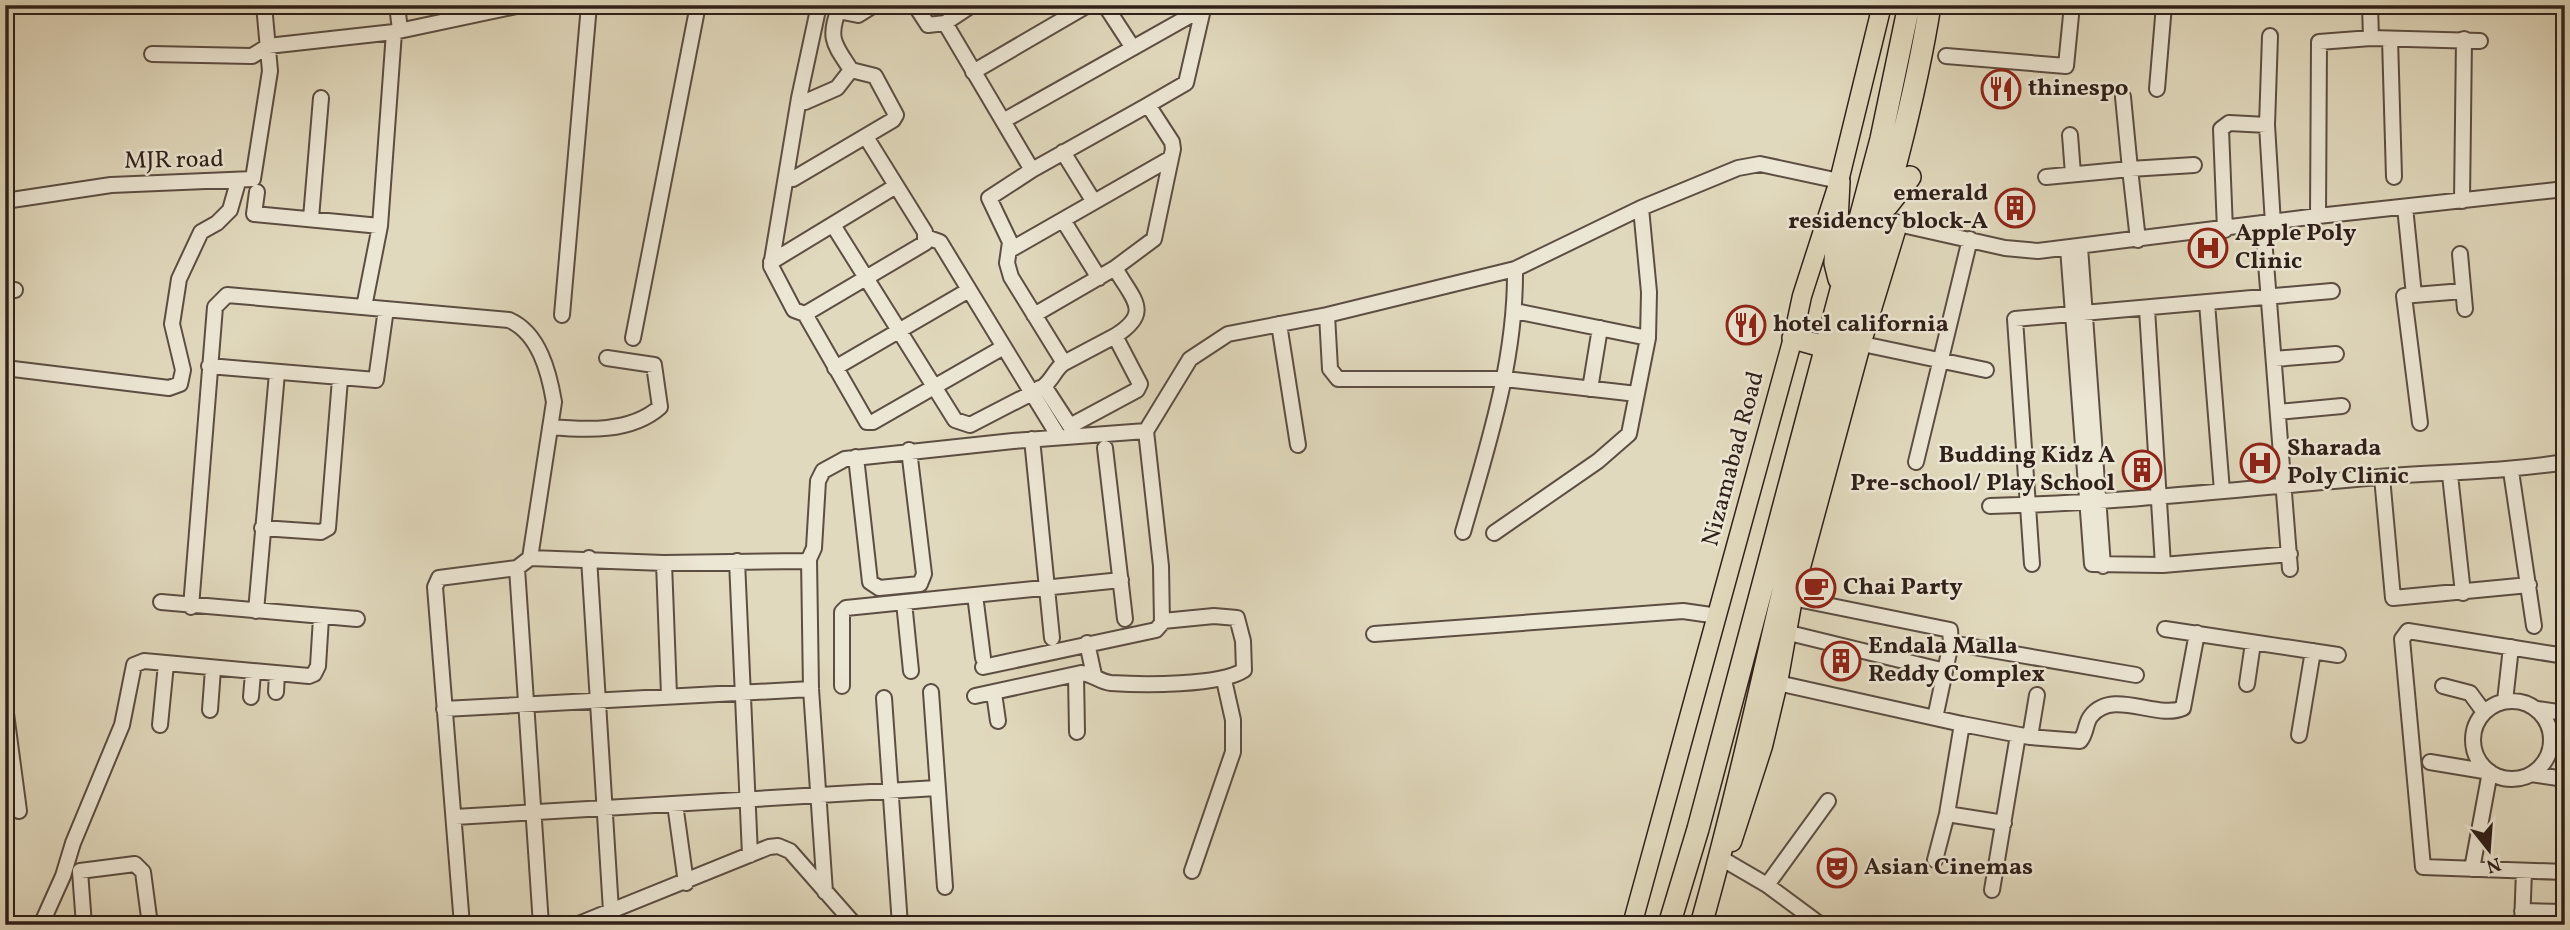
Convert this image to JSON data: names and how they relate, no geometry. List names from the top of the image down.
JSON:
{
  "streets": {
    "main road": ["Nizamabad Road"],
    "street": ["MJR road"]
  },
  "places": {
    "restaurant": ["thinespo", "hotel california"],
    "building": ["emerald residency block-A", "Budding Kidz A Pre-school/ Play School", "Endala Malla Reddy Complex"],
    "hospital": ["Apple Poly Clinic", "Sharada Poly Clinic"],
    "cafe": ["Chai Party"],
    "theatre": ["Asian Cinemas"]
  },
  "north": "bottom"
}
